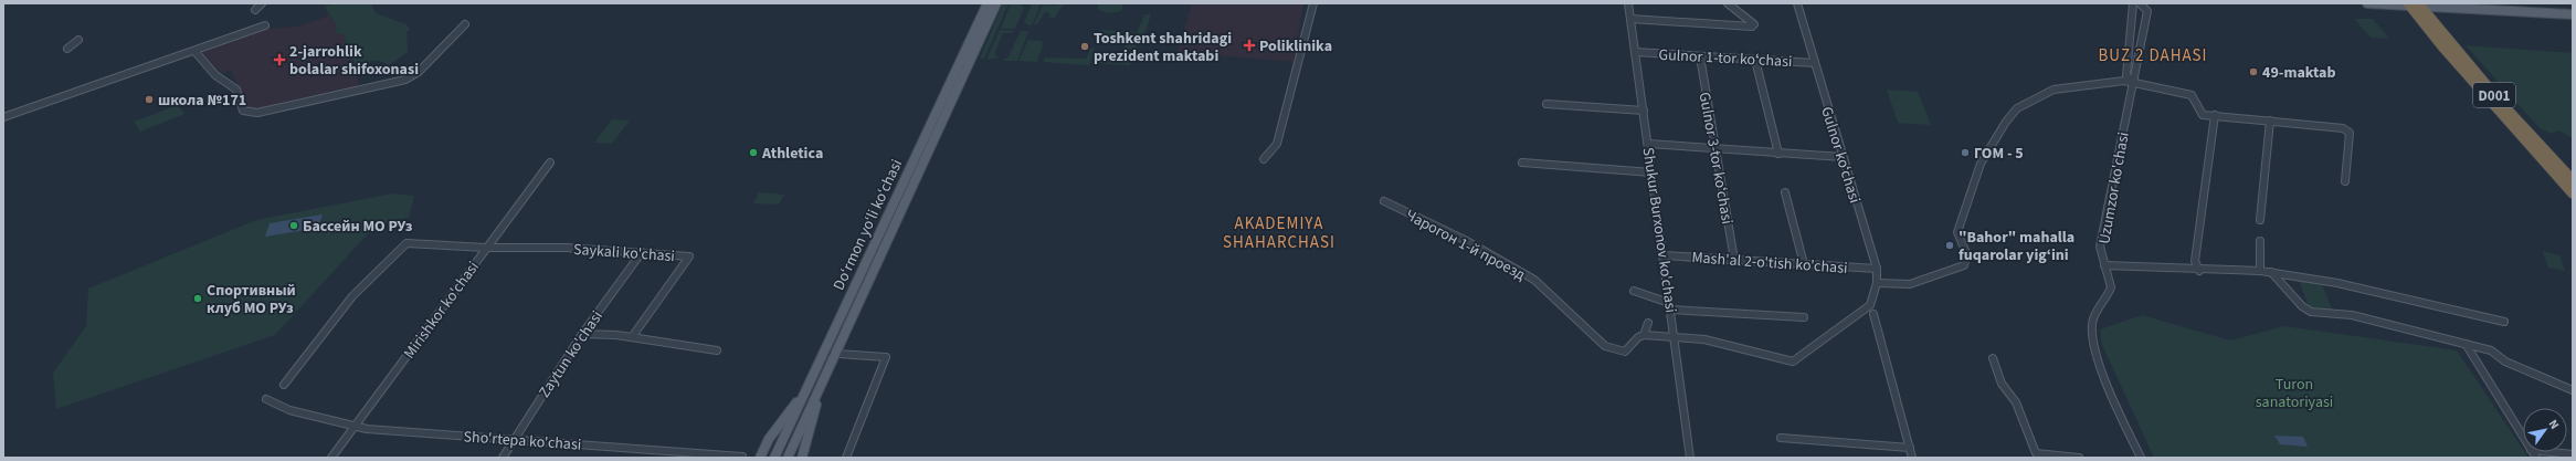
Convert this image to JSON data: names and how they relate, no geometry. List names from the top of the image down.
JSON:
{
  "streets": {
    "highway": ["D001"],
    "main road": ["Do‘rmon yo‘li ko‘chasi"],
    "street": [
      "Gulnor 1-tor koʻchasi",
      "Gulnor koʻchasi",
      "Gulnor 3-tor koʻchasi",
      "Uzumzor ko'chasi",
      "Shukur Burxonov ko'chasi",
      "Чарогон 1-й проезд",
      "Saykali ko'chasi",
      "Mash'al 2-o'tish ko'chasi",
      "Mirishkor ko'chasi",
      "Zaytun ko'chasi",
      "Sho'rtepa ko'chasi"
    ]
  },
  "crossings": [
    ["Gulnor 1-tor koʻchasi", "Gulnor koʻchasi"],
    ["Gulnor 1-tor koʻchasi", "Gulnor 3-tor koʻchasi"],
    ["Gulnor 1-tor koʻchasi", "Shukur Burxonov ko'chasi"],
    ["Gulnor koʻchasi", "Shukur Burxonov ko'chasi"],
    ["Gulnor koʻchasi", "Mash'al 2-o'tish ko'chasi"],
    ["Gulnor 3-tor koʻchasi", "Mash'al 2-o'tish ko'chasi"],
    ["Shukur Burxonov ko'chasi", "Mash'al 2-o'tish ko'chasi"],
    ["Saykali ko'chasi", "Mirishkor ko'chasi"],
    ["Saykali ko'chasi", "Zaytun ko'chasi"],
    ["Mirishkor ko'chasi", "Sho'rtepa ko'chasi"],
    ["Zaytun ko'chasi", "Sho'rtepa ko'chasi"]
  ],
  "districts": ["BUZ 2 DAHASI", "AKADEMIYA SHAHARCHASI"],
  "parks": ["Turon sanatoriyasi"],
  "places": {
    "health": ["Poliklinika", "2-jarrohlik bolalar shifoxonasi"],
    "other": [
      "Toshkent shahridagi prezident maktabi",
      "49-maktab",
      "школа №171",
      "Athletica",
      "ГОМ - 5",
      "Бассейн МО РУз",
      "\"Bahor\" mahalla fuqarolar yig‘ini",
      "Спортивный клуб МО РУз"
    ]
  },
  "north": "top right"
}
